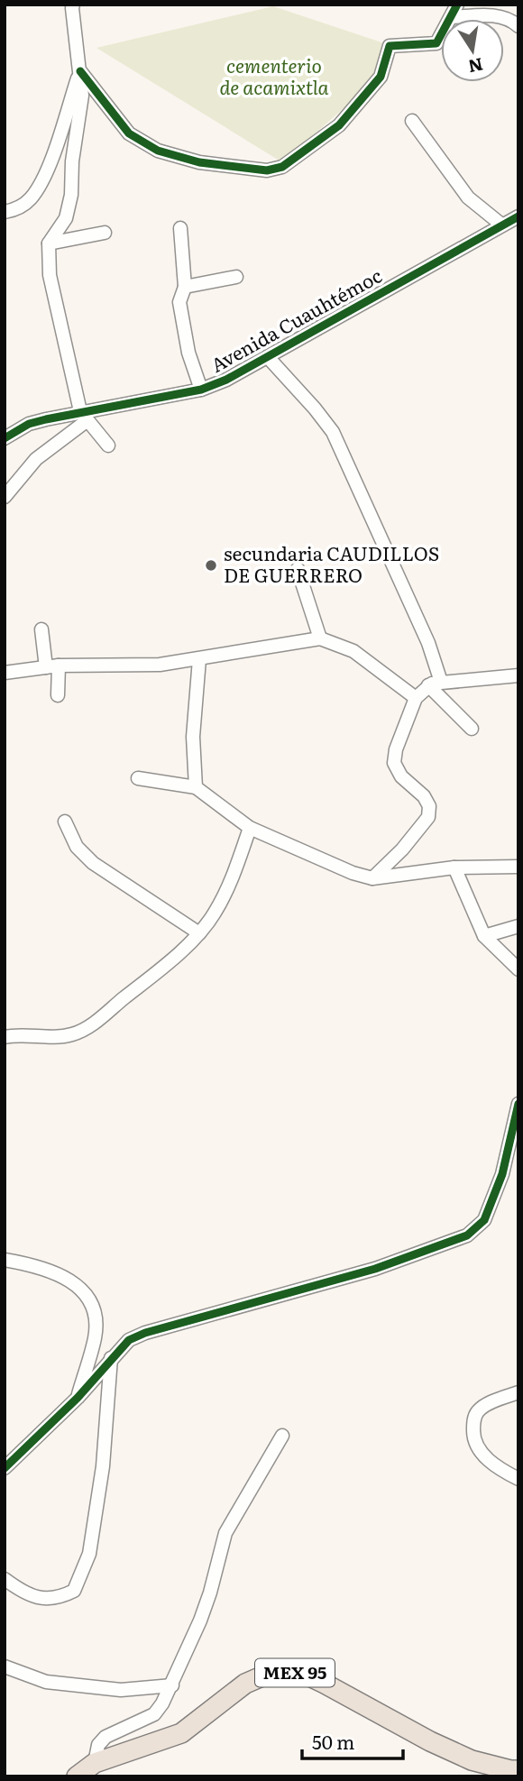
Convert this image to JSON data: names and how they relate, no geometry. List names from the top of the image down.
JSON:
{
  "streets": {
    "main road": ["MEX 95"],
    "street": ["Avenida Cuauhtémoc"]
  },
  "parks": ["cementerio de acamixtla"],
  "places": ["secundaria CAUDILLOS DE GUERRERO"],
  "scale_bar": "50 m",
  "north": "bottom"
}
